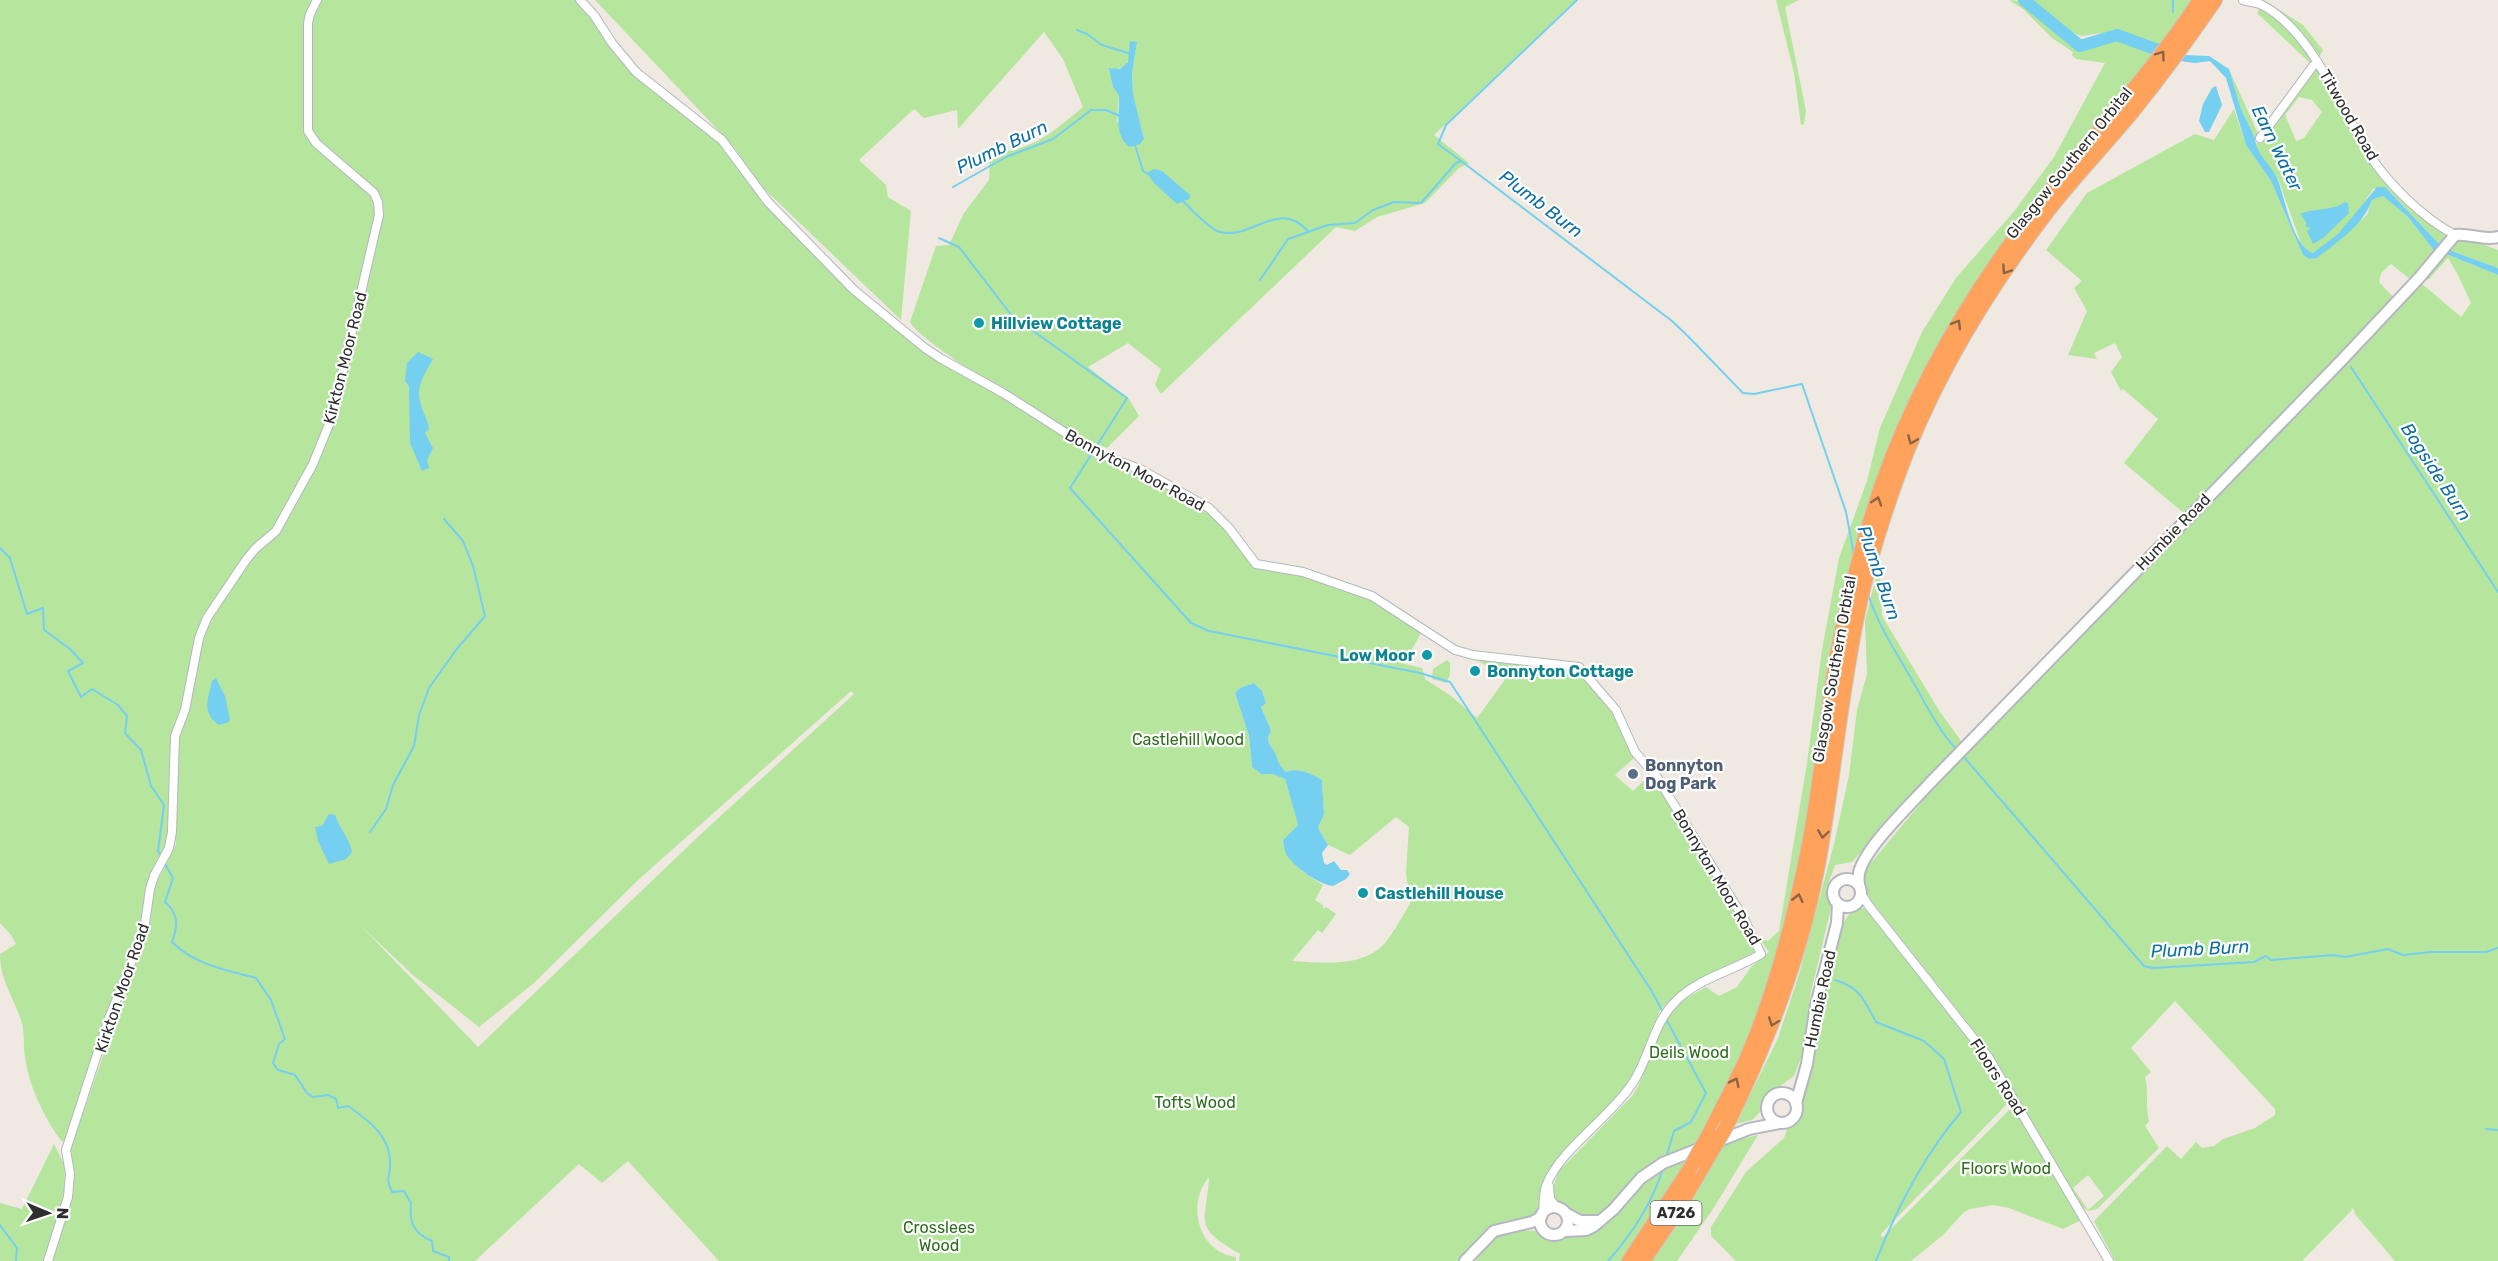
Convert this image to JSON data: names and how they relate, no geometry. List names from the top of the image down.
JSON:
{
  "streets": {
    "highway": ["Glasgow Southern Orbital", "A726"],
    "street": [
      "Titwood Road",
      "Kirkton Moor Road",
      "Bonnyton Moor Road",
      "Humbie Road",
      "Floors Road"
    ]
  },
  "crossings": [
    ["Titwood Road", "Humbie Road"],
    ["Humbie Road", "Floors Road"]
  ],
  "water": ["Plumb Burn", "Earn Water", "Bogside Burn"],
  "parks": [
    "Castlehill Wood",
    "Deils Wood",
    "Tofts Wood",
    "Floors Wood",
    "Crosslees Wood"
  ],
  "places": [
    "Hillview Cottage",
    "Low Moor",
    "Bonnyton Cottage",
    "Bonnyton Dog Park",
    "Castlehill House"
  ],
  "north": "right"
}
